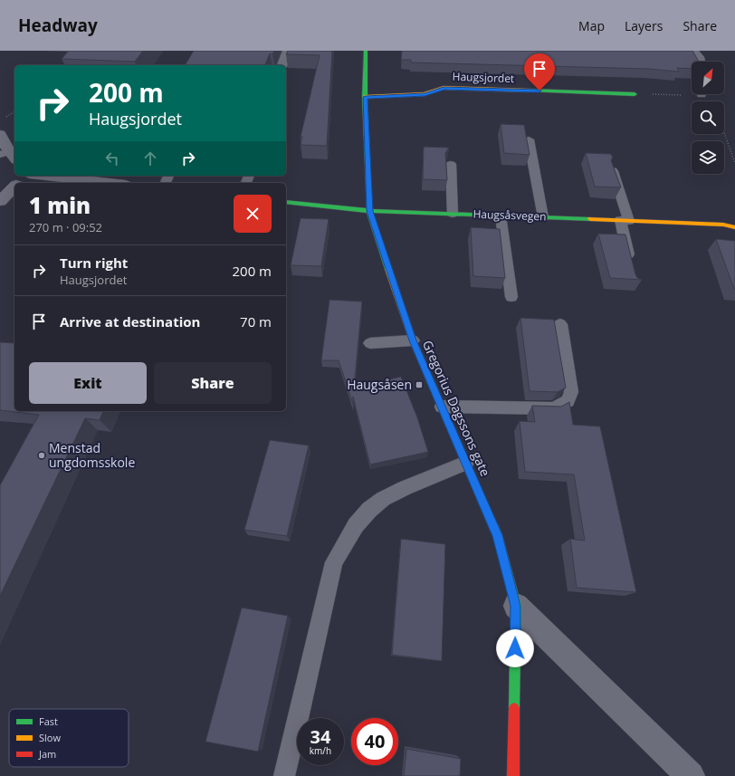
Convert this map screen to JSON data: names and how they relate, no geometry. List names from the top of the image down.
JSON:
{
  "streets": {
    "street": ["Haugsjordet", "Haugsåsvegen", "Gregorius Dagssons gate"]
  },
  "crossings": [
    ["Haugsjordet", "Gregorius Dagssons gate"],
    ["Haugsåsvegen", "Gregorius Dagssons gate"]
  ],
  "places": {
    "transit": ["Haugsåsen"],
    "other": ["Menstad ungdomsskole"]
  },
  "legend": ["Fast", "Slow", "Jam"],
  "north": "top right",
  "page": {
    "header": "Headway",
    "nav": ["Map", "Layers", "Share"],
    "turn": ["200 m", "Haugsjordet"],
    "heading": ["1 min", "270 m · 09:52"],
    "list": [
      {
        "name": "Turn right",
        "note": "Haugsjordet",
        "value": "200 m"
      },
      {
        "name": "Arrive at destination",
        "value": "70 m"
      }
    ],
    "buttons": ["Exit", "Share"],
    "speed": "34 km/h",
    "limit": "40"
  }
}
